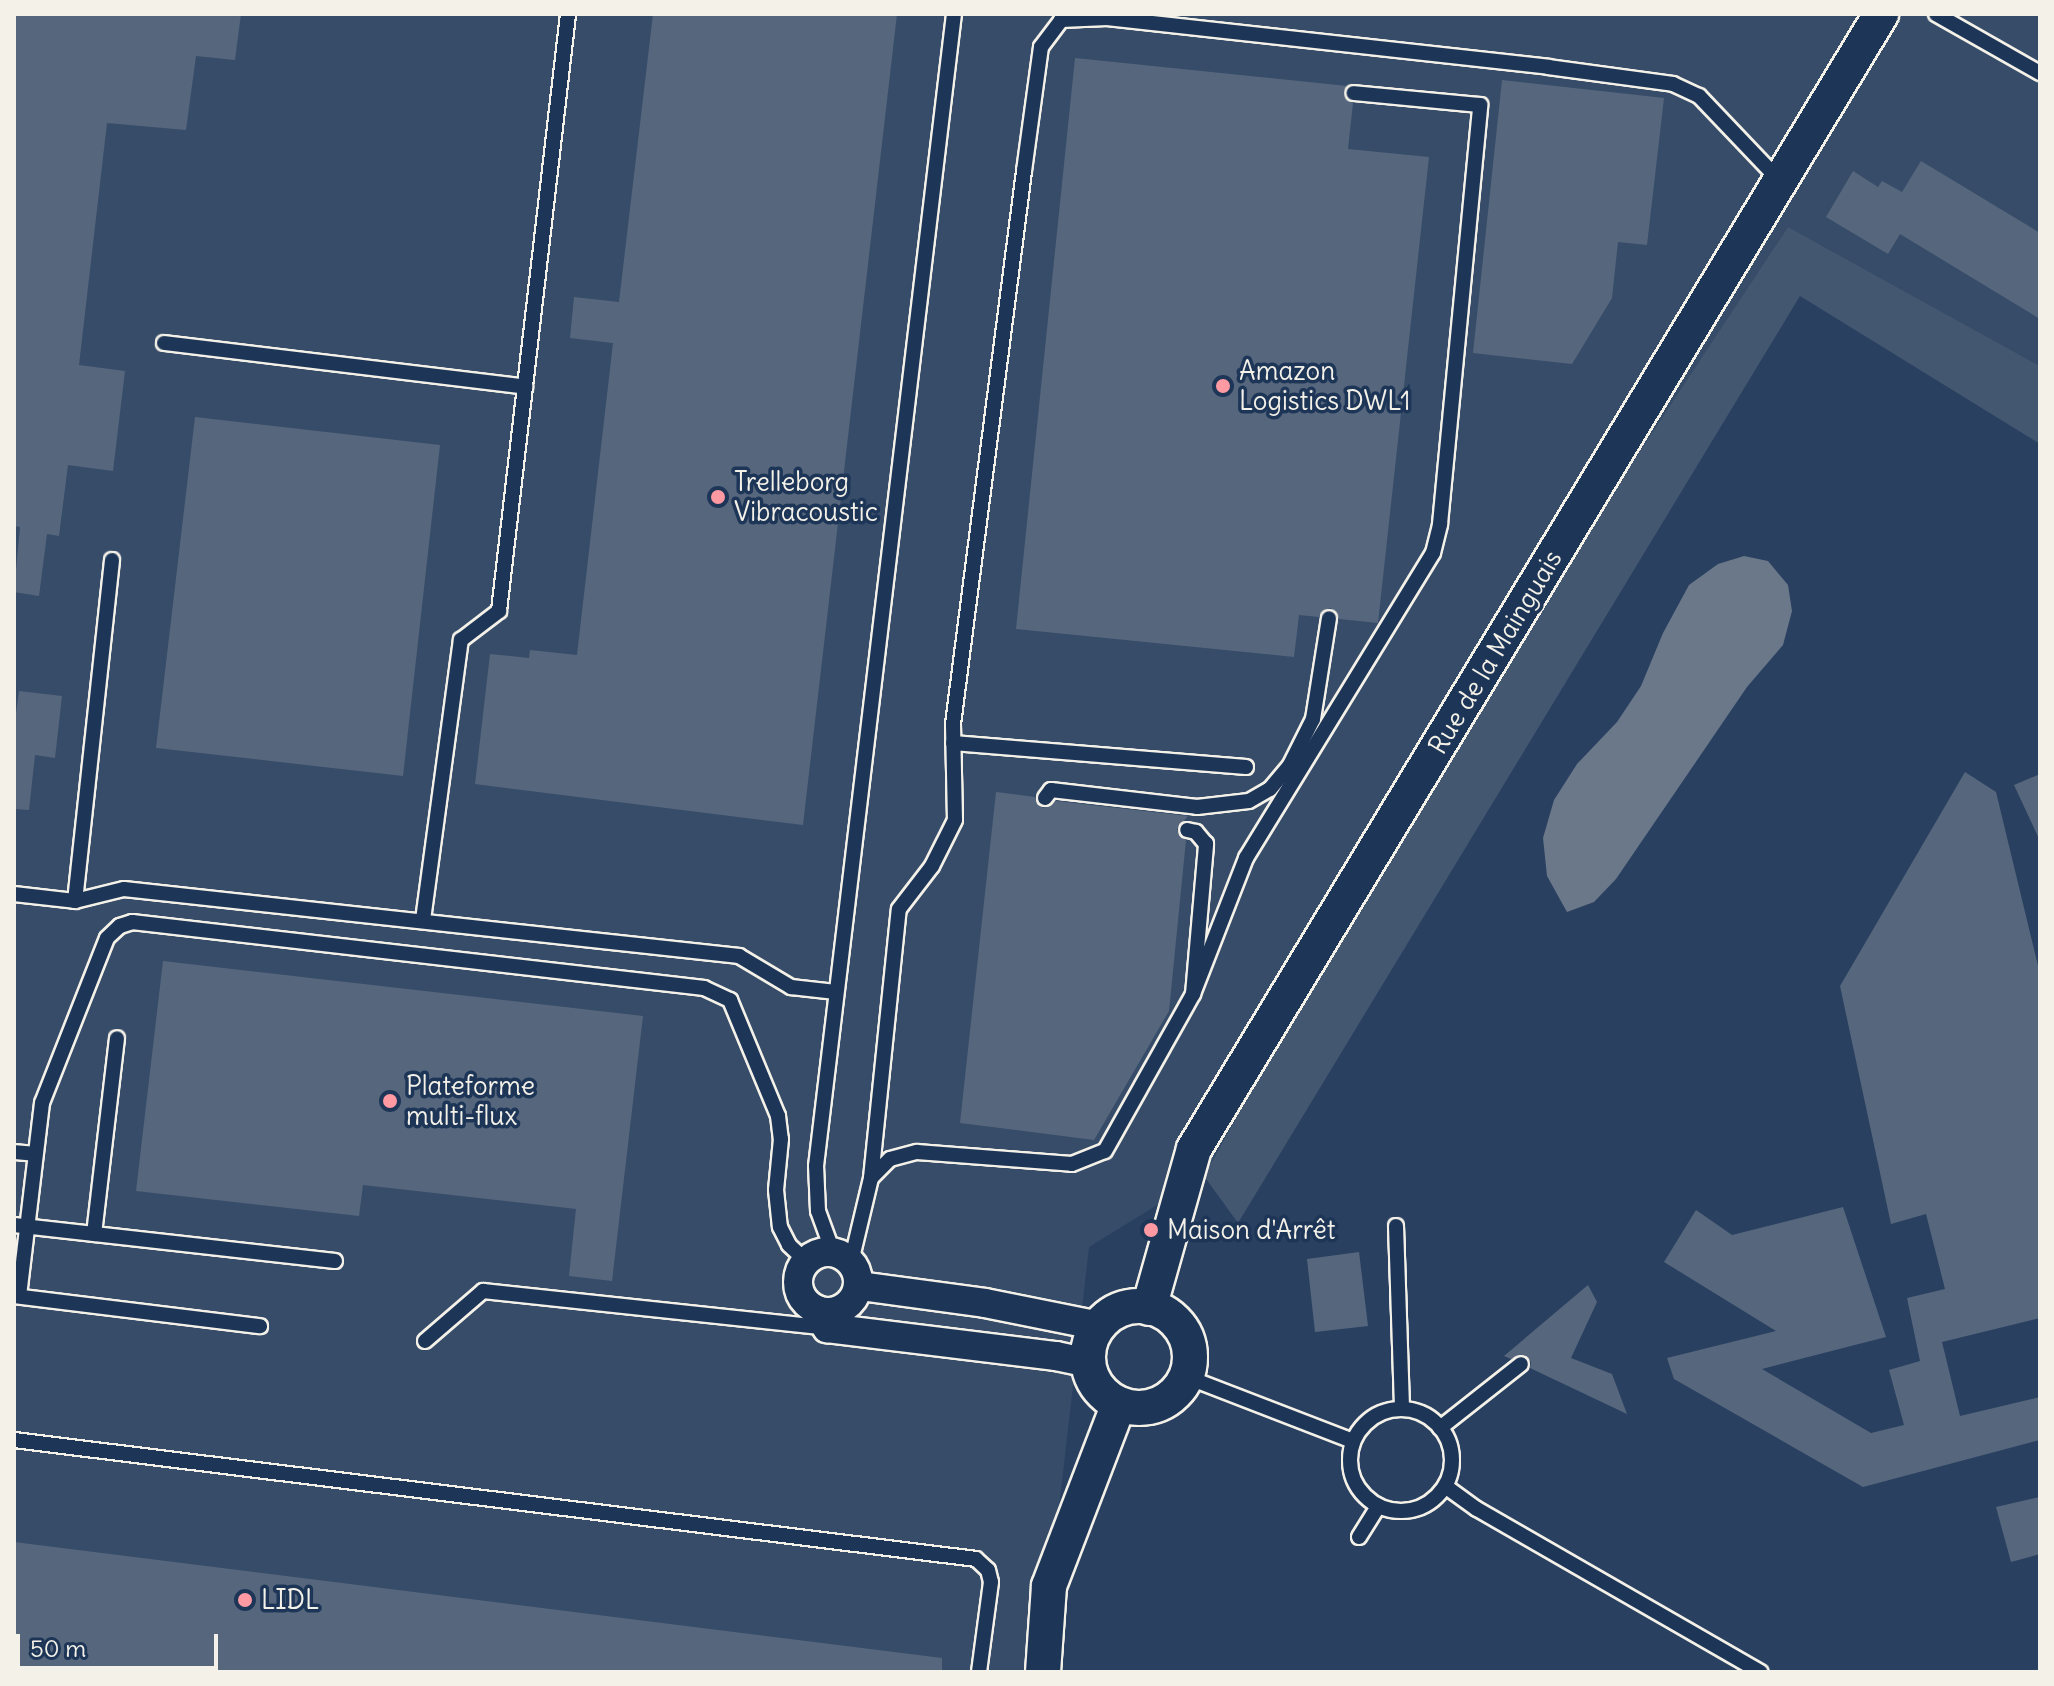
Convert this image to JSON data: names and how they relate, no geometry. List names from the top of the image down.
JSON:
{
  "streets": {
    "street": ["Rue de la Mainguais"]
  },
  "places": [
    "Amazon Logistics DWL1",
    "Trelleborg Vibracoustic",
    "Plateforme multi-flux",
    "Maison d'Arrêt",
    "LIDL"
  ],
  "scale_bar": "50 m"
}
